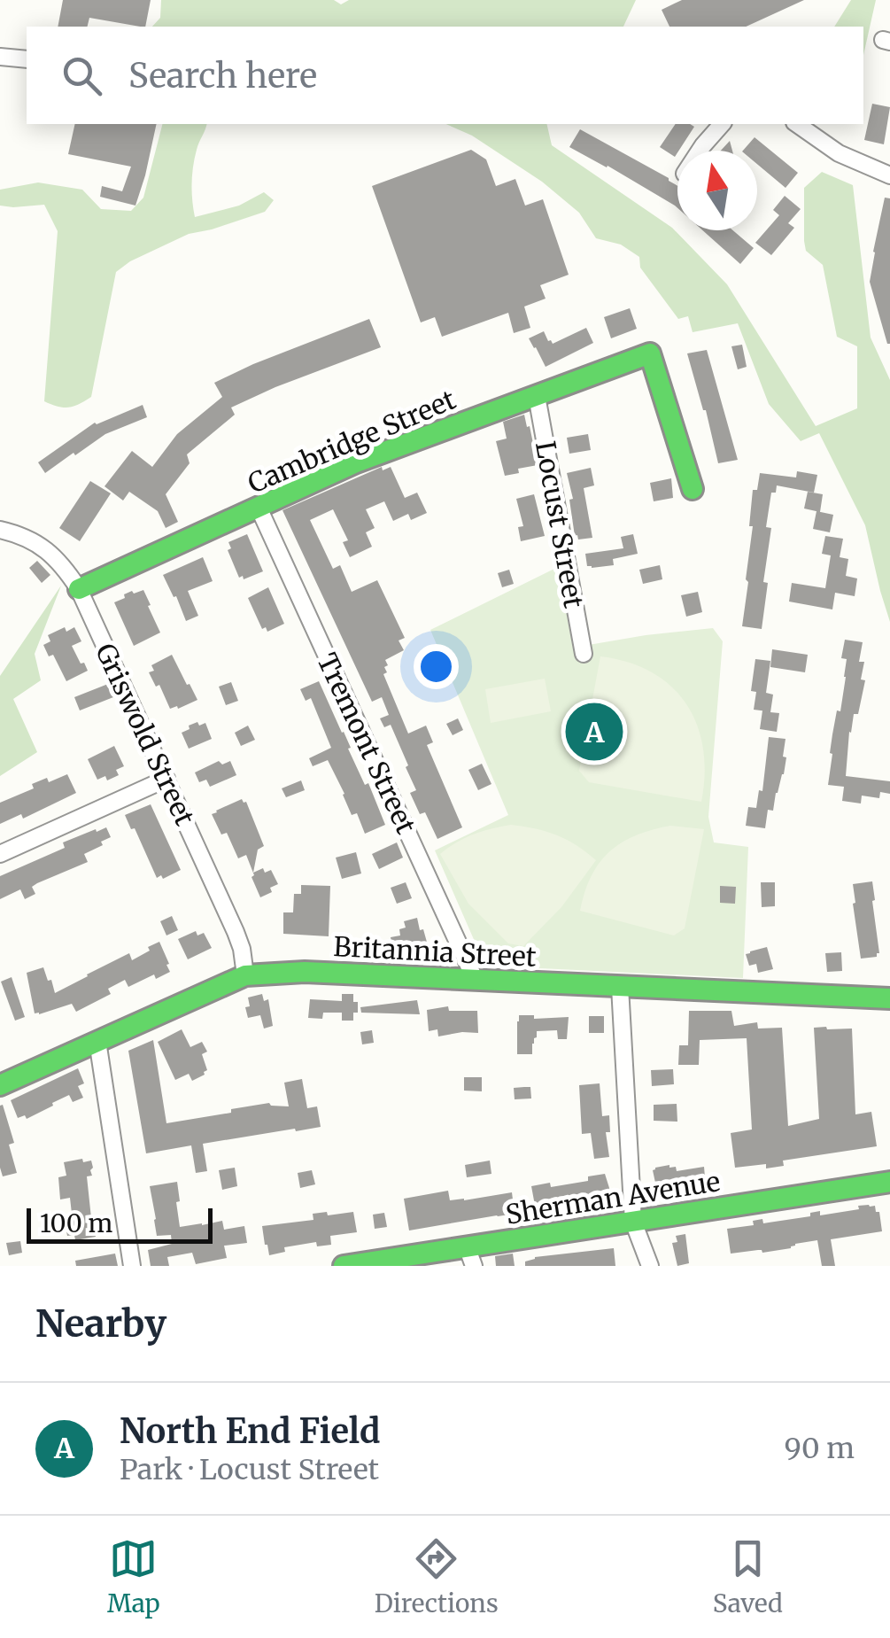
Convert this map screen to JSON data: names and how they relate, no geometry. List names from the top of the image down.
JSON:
{
  "streets": {
    "street": [
      "Cambridge Street",
      "Locust Street",
      "Griswold Street",
      "Tremont Street",
      "Britannia Street",
      "Sherman Avenue"
    ]
  },
  "crossings": [
    ["Cambridge Street", "Locust Street"],
    ["Cambridge Street", "Griswold Street"],
    ["Cambridge Street", "Tremont Street"],
    ["Griswold Street", "Britannia Street"],
    ["Tremont Street", "Britannia Street"]
  ],
  "scale_bar": "100 m",
  "north": "top",
  "page": {
    "search": "Search here",
    "pins": "A",
    "scale": "100 m",
    "heading": "Nearby",
    "list": [
      {
        "mark": "A",
        "name": "North End Field",
        "note": "Park · Locust Street",
        "value": "90 m"
      }
    ],
    "nav": ["Map", "Directions", "Saved"]
  }
}
